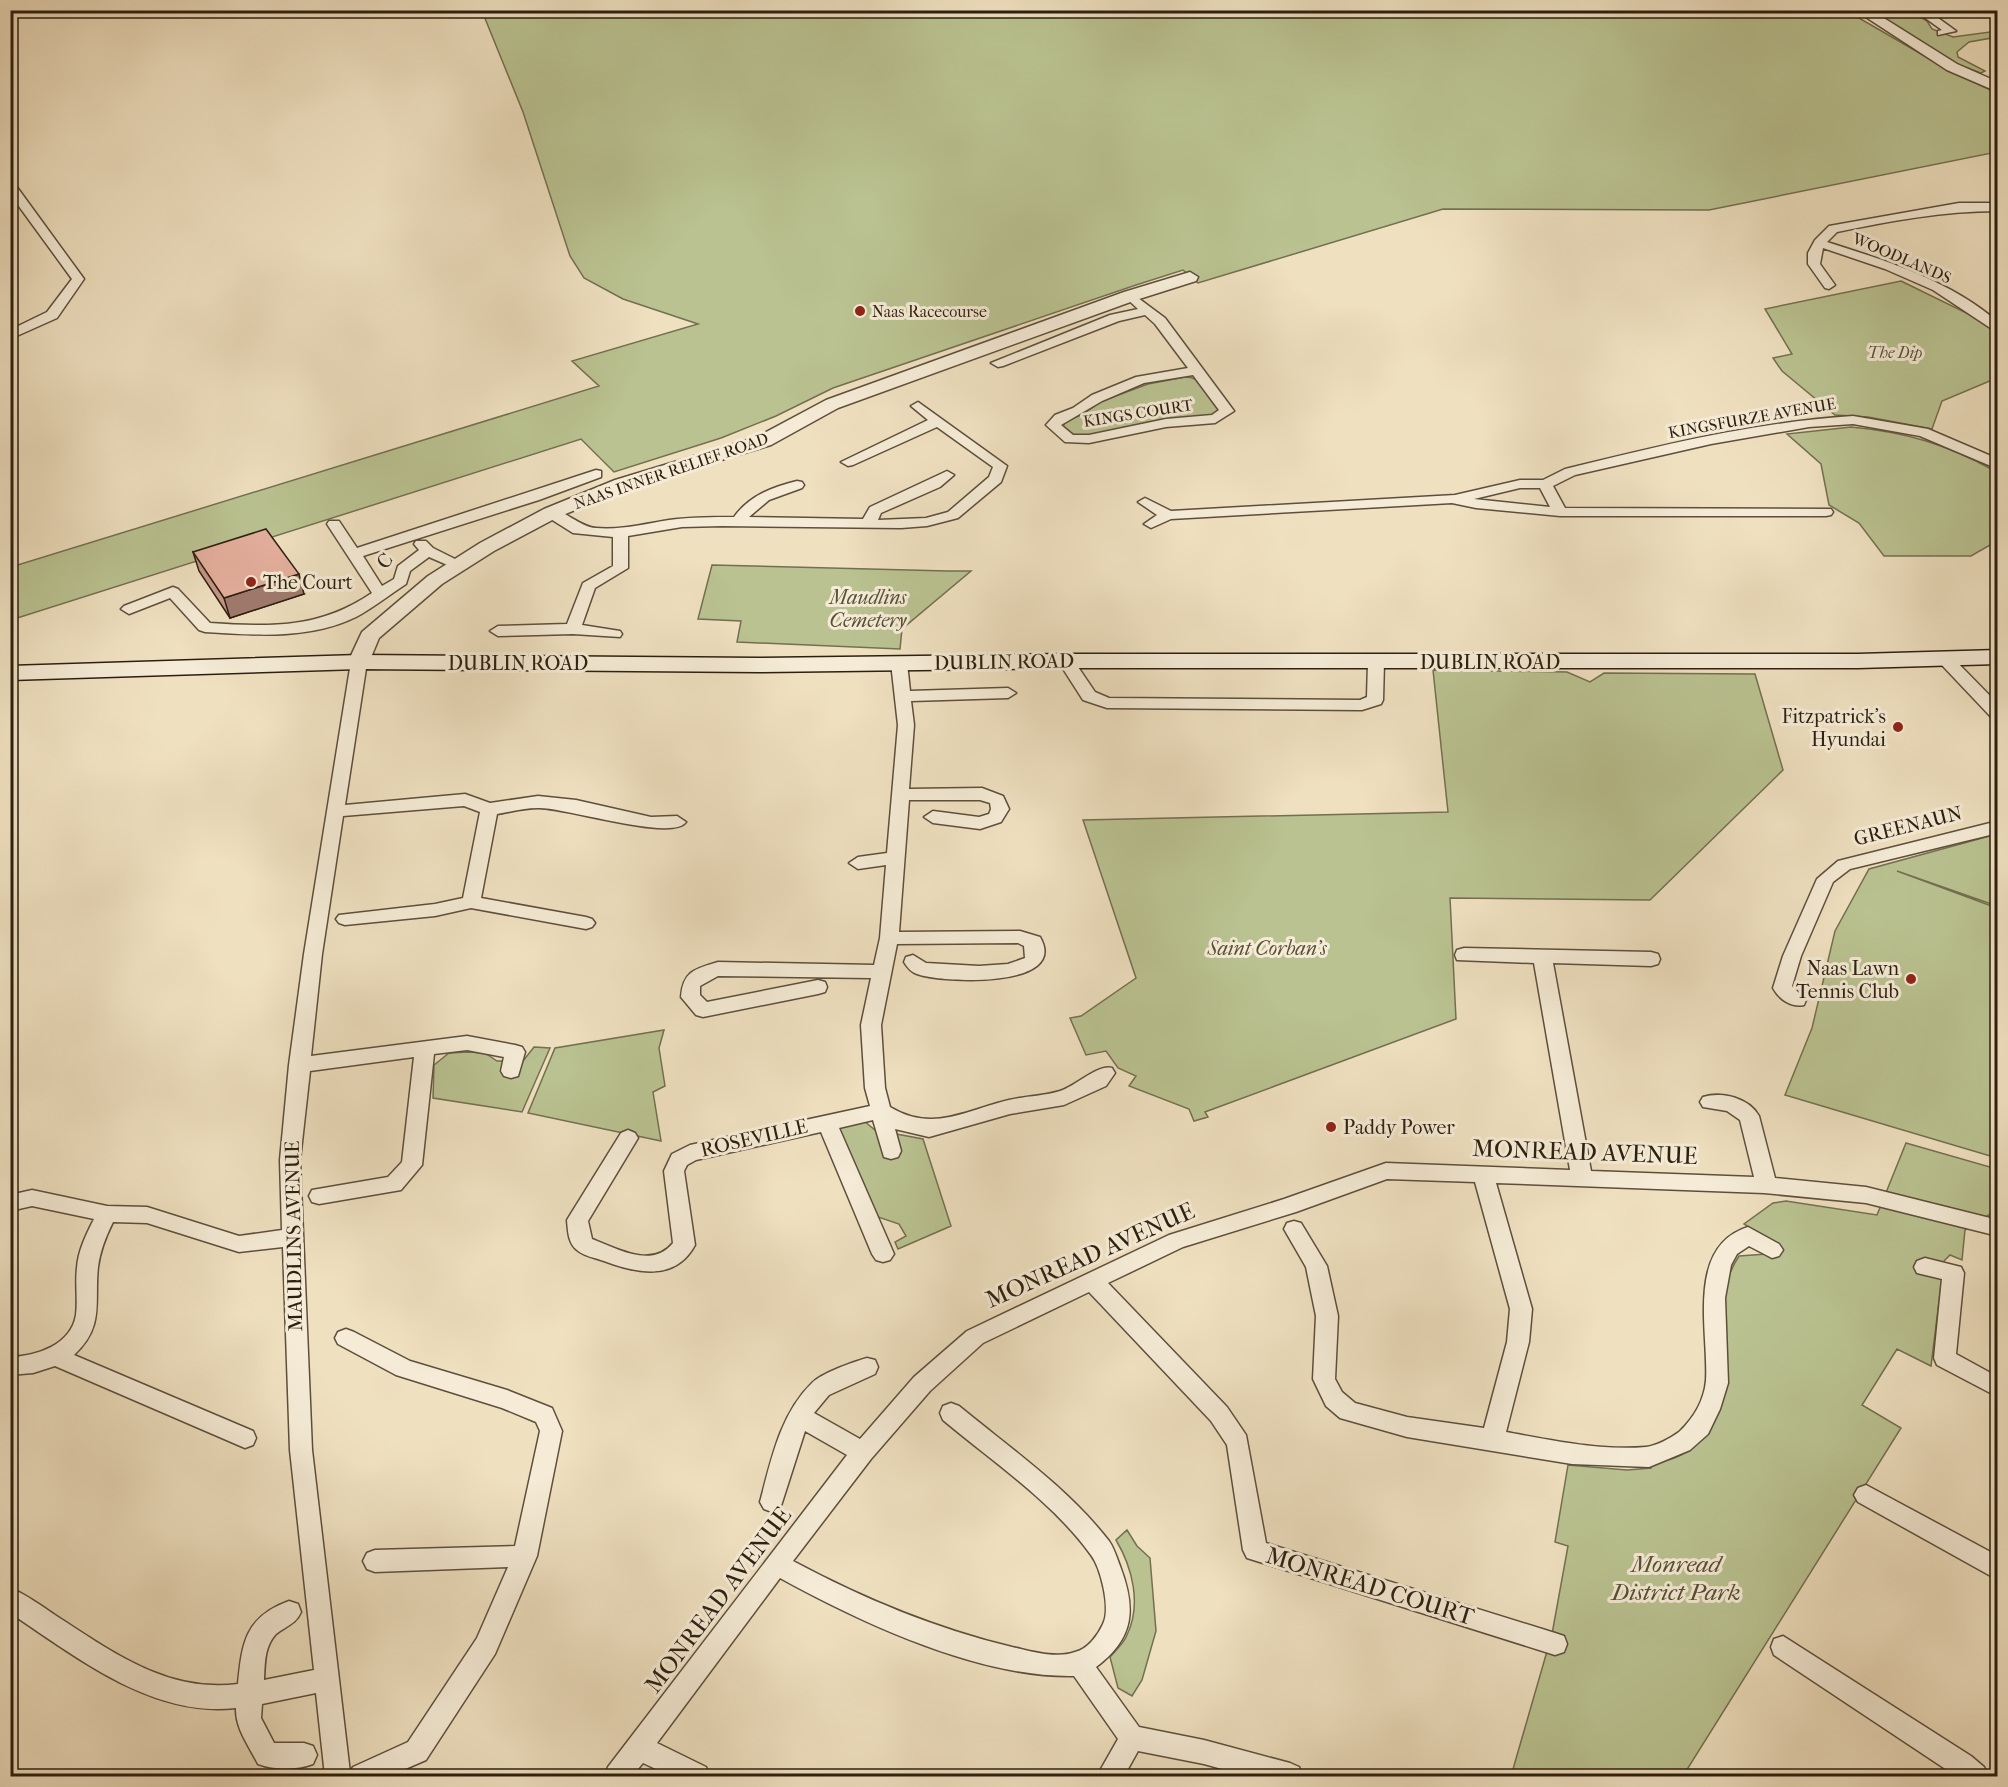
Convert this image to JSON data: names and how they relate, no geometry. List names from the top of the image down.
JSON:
{
  "streets": {
    "main road": ["DUBLIN ROAD"],
    "street": [
      "WOODLANDS",
      "KINGS COURT",
      "KINGSFURZE AVENUE",
      "NAAS INNER RELIEF ROAD",
      "C",
      "GREENAUN",
      "ROSEVILLE",
      "MONREAD AVENUE",
      "MAUDLINS AVENUE",
      "MONREAD COURT"
    ]
  },
  "crossings": [
    ["KINGS COURT", "NAAS INNER RELIEF ROAD"],
    ["NAAS INNER RELIEF ROAD", "DUBLIN ROAD"],
    ["NAAS INNER RELIEF ROAD", "MAUDLINS AVENUE"],
    ["DUBLIN ROAD", "MAUDLINS AVENUE"],
    ["MONREAD AVENUE", "MONREAD COURT"]
  ],
  "parks": [
    "The Dip",
    "Maudlins Cemetery",
    "Saint Corban's",
    "Monread District Park"
  ],
  "places": [
    "Naas Racecourse",
    "The Court",
    "Fitzpatrick's Hyundai",
    "Naas Lawn Tennis Club",
    "Paddy Power"
  ]
}
